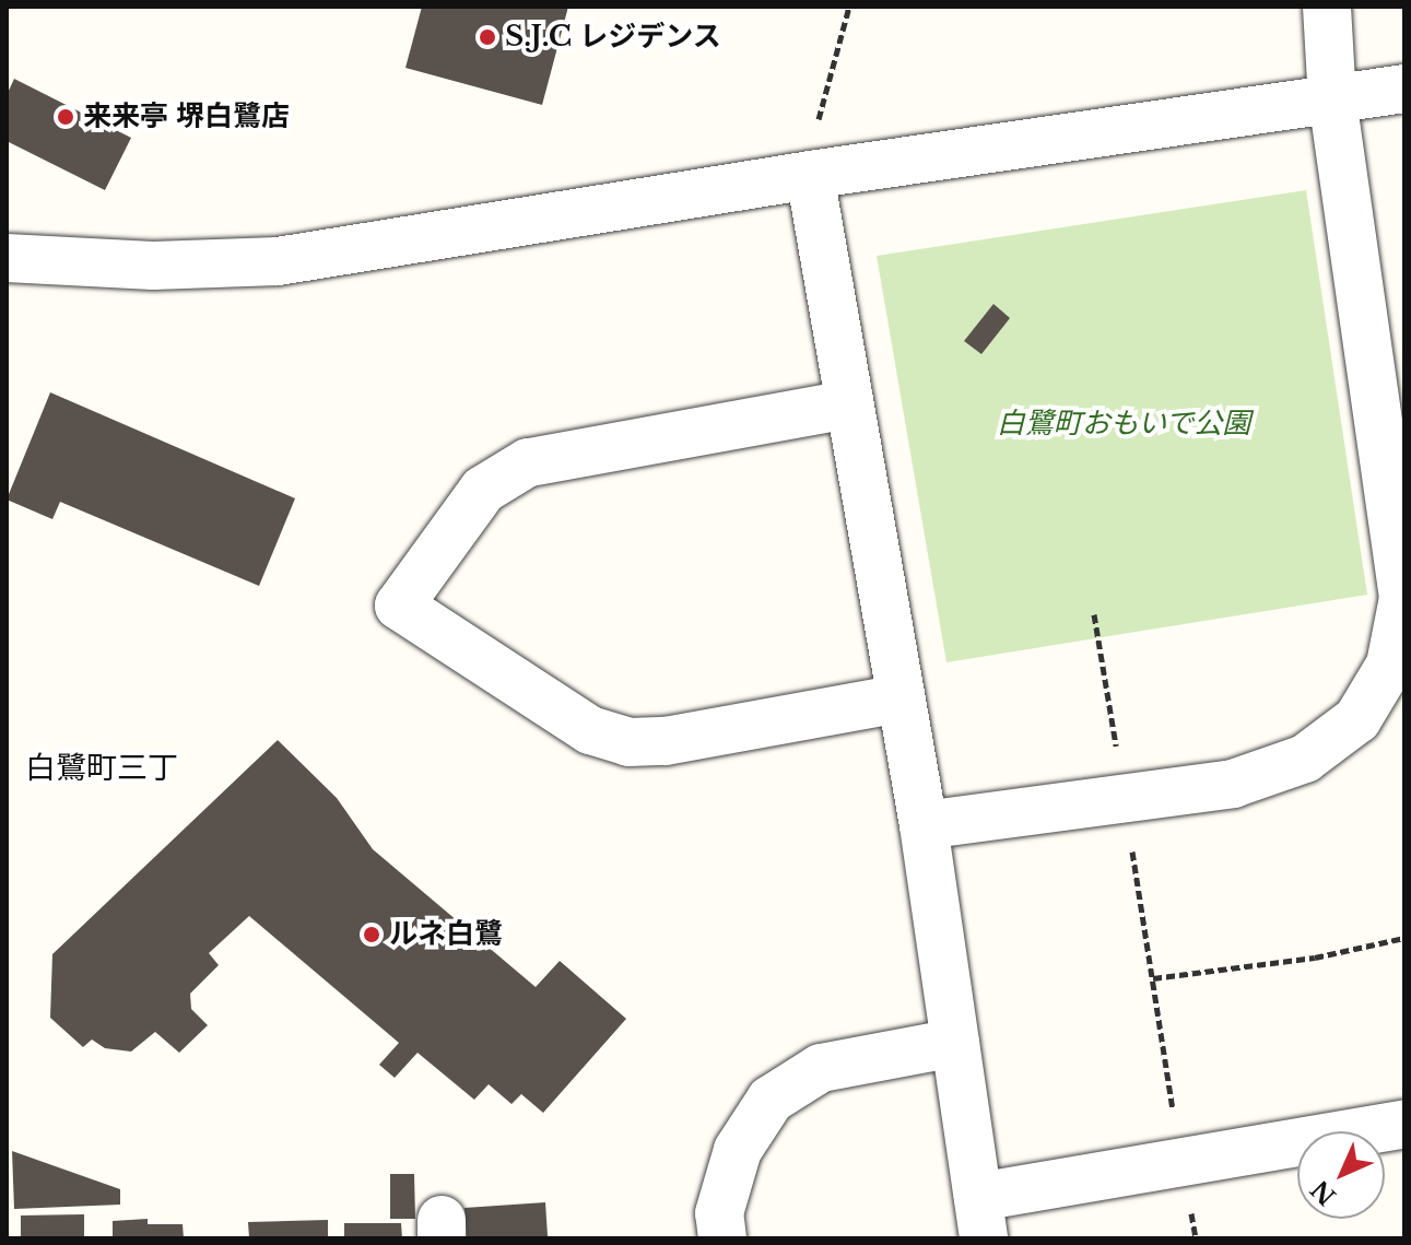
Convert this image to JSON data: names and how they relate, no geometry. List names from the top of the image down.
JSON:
{
  "districts": ["白鷺町三丁"],
  "parks": ["白鷺町おもいで公園"],
  "places": ["S.J.C レジデンス", "来来亭 堺白鷺店", "ルネ白鷺"],
  "north": "bottom left"
}
